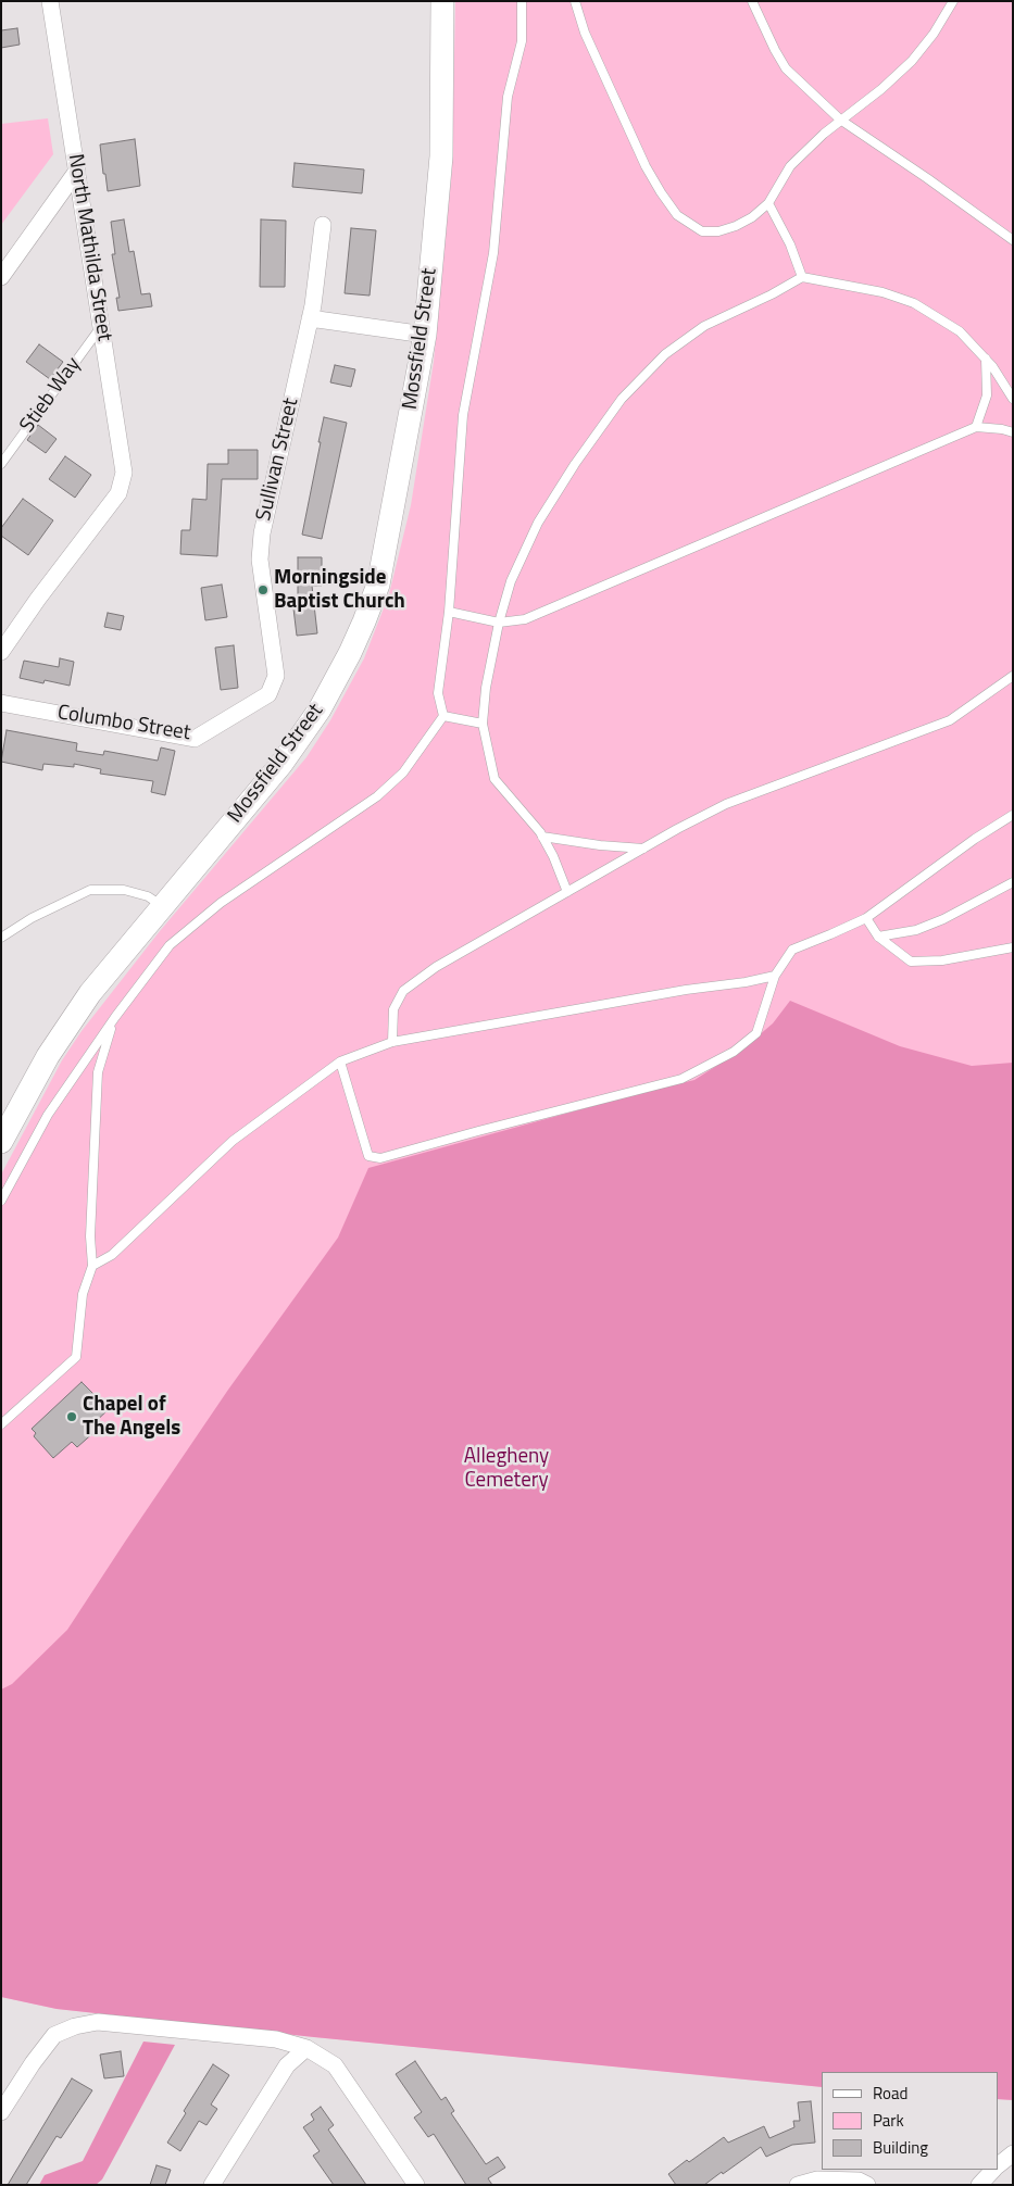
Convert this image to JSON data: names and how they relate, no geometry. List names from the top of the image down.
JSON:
{
  "streets": {
    "street": [
      "North Mathilda Street",
      "Mossfield Street",
      "Sullivan Street",
      "Columbo Street"
    ],
    "lane": ["Stieb Way"]
  },
  "crossings": [
    ["North Mathilda Street", "Stieb Way"],
    ["Sullivan Street", "Columbo Street"]
  ],
  "parks": ["Allegheny Cemetery"],
  "places": ["Morningside Baptist Church", "Chapel of The Angels"],
  "legend": ["Road", "Park", "Building"]
}
